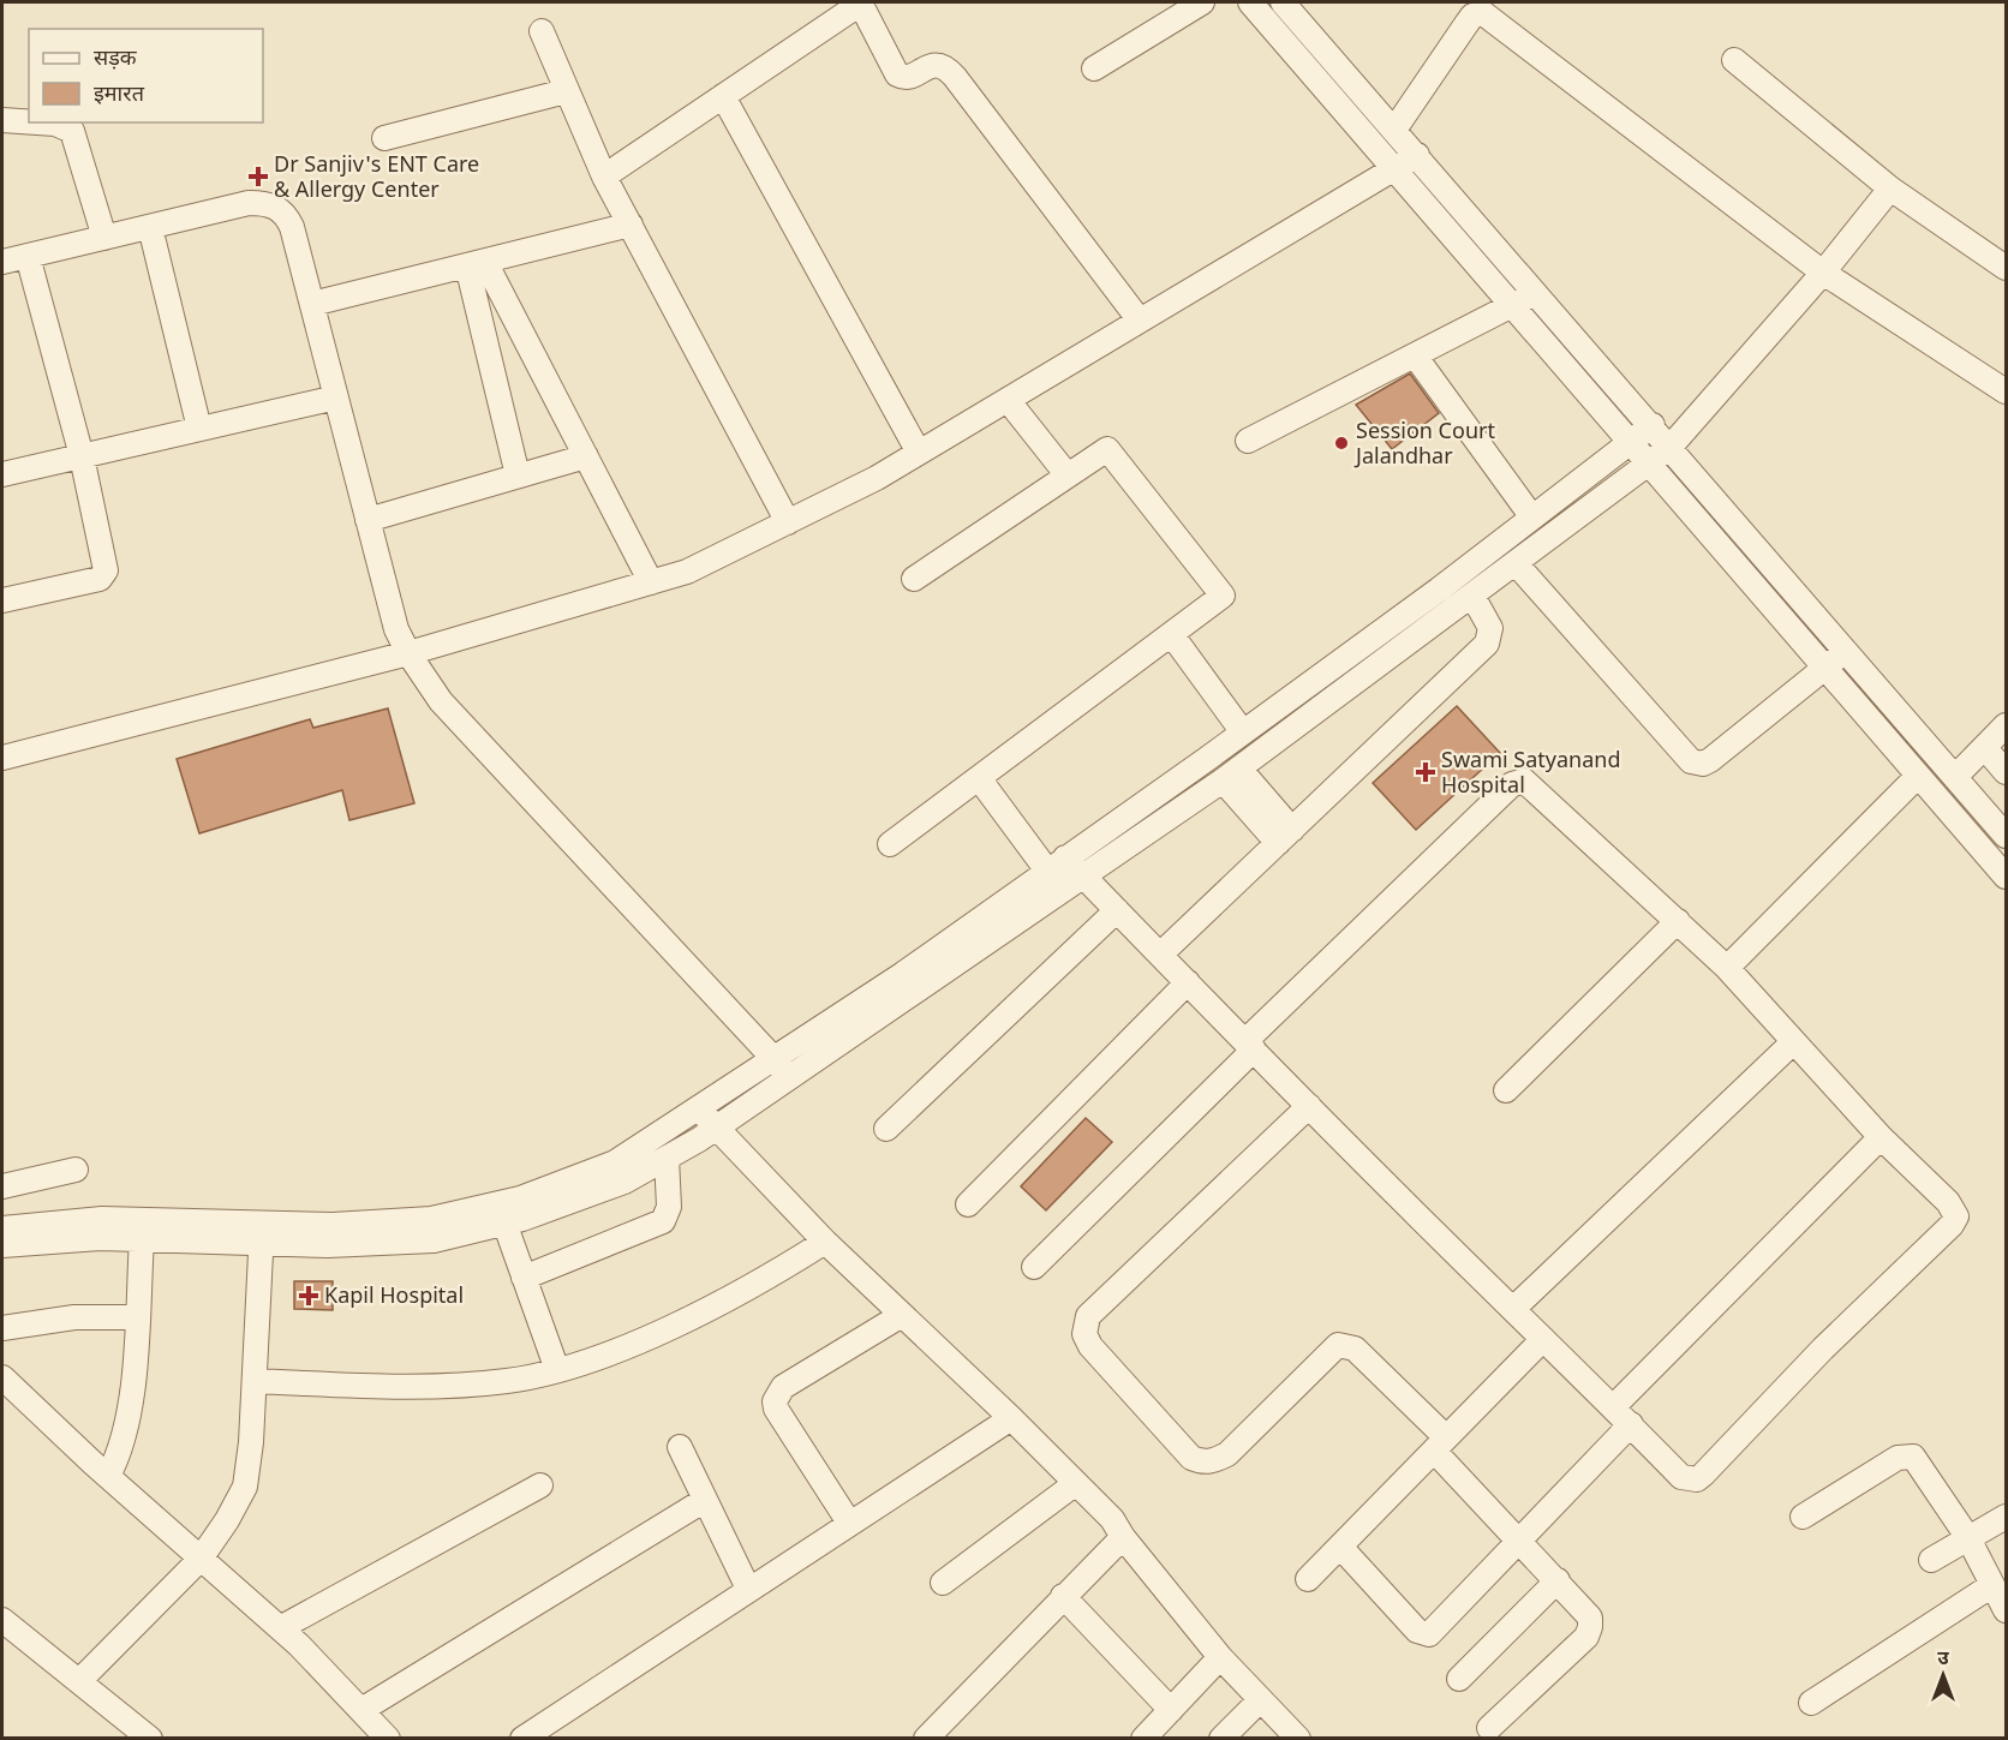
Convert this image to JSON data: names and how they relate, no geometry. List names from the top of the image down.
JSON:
{
  "places": {
    "health": ["Dr Sanjiv's ENT Care & Allergy Center", "Swami Satyanand Hospital", "Kapil Hospital"],
    "other": ["Session Court Jalandhar"]
  },
  "legend": ["सड़क", "इमारत"],
  "north": "top"
}
